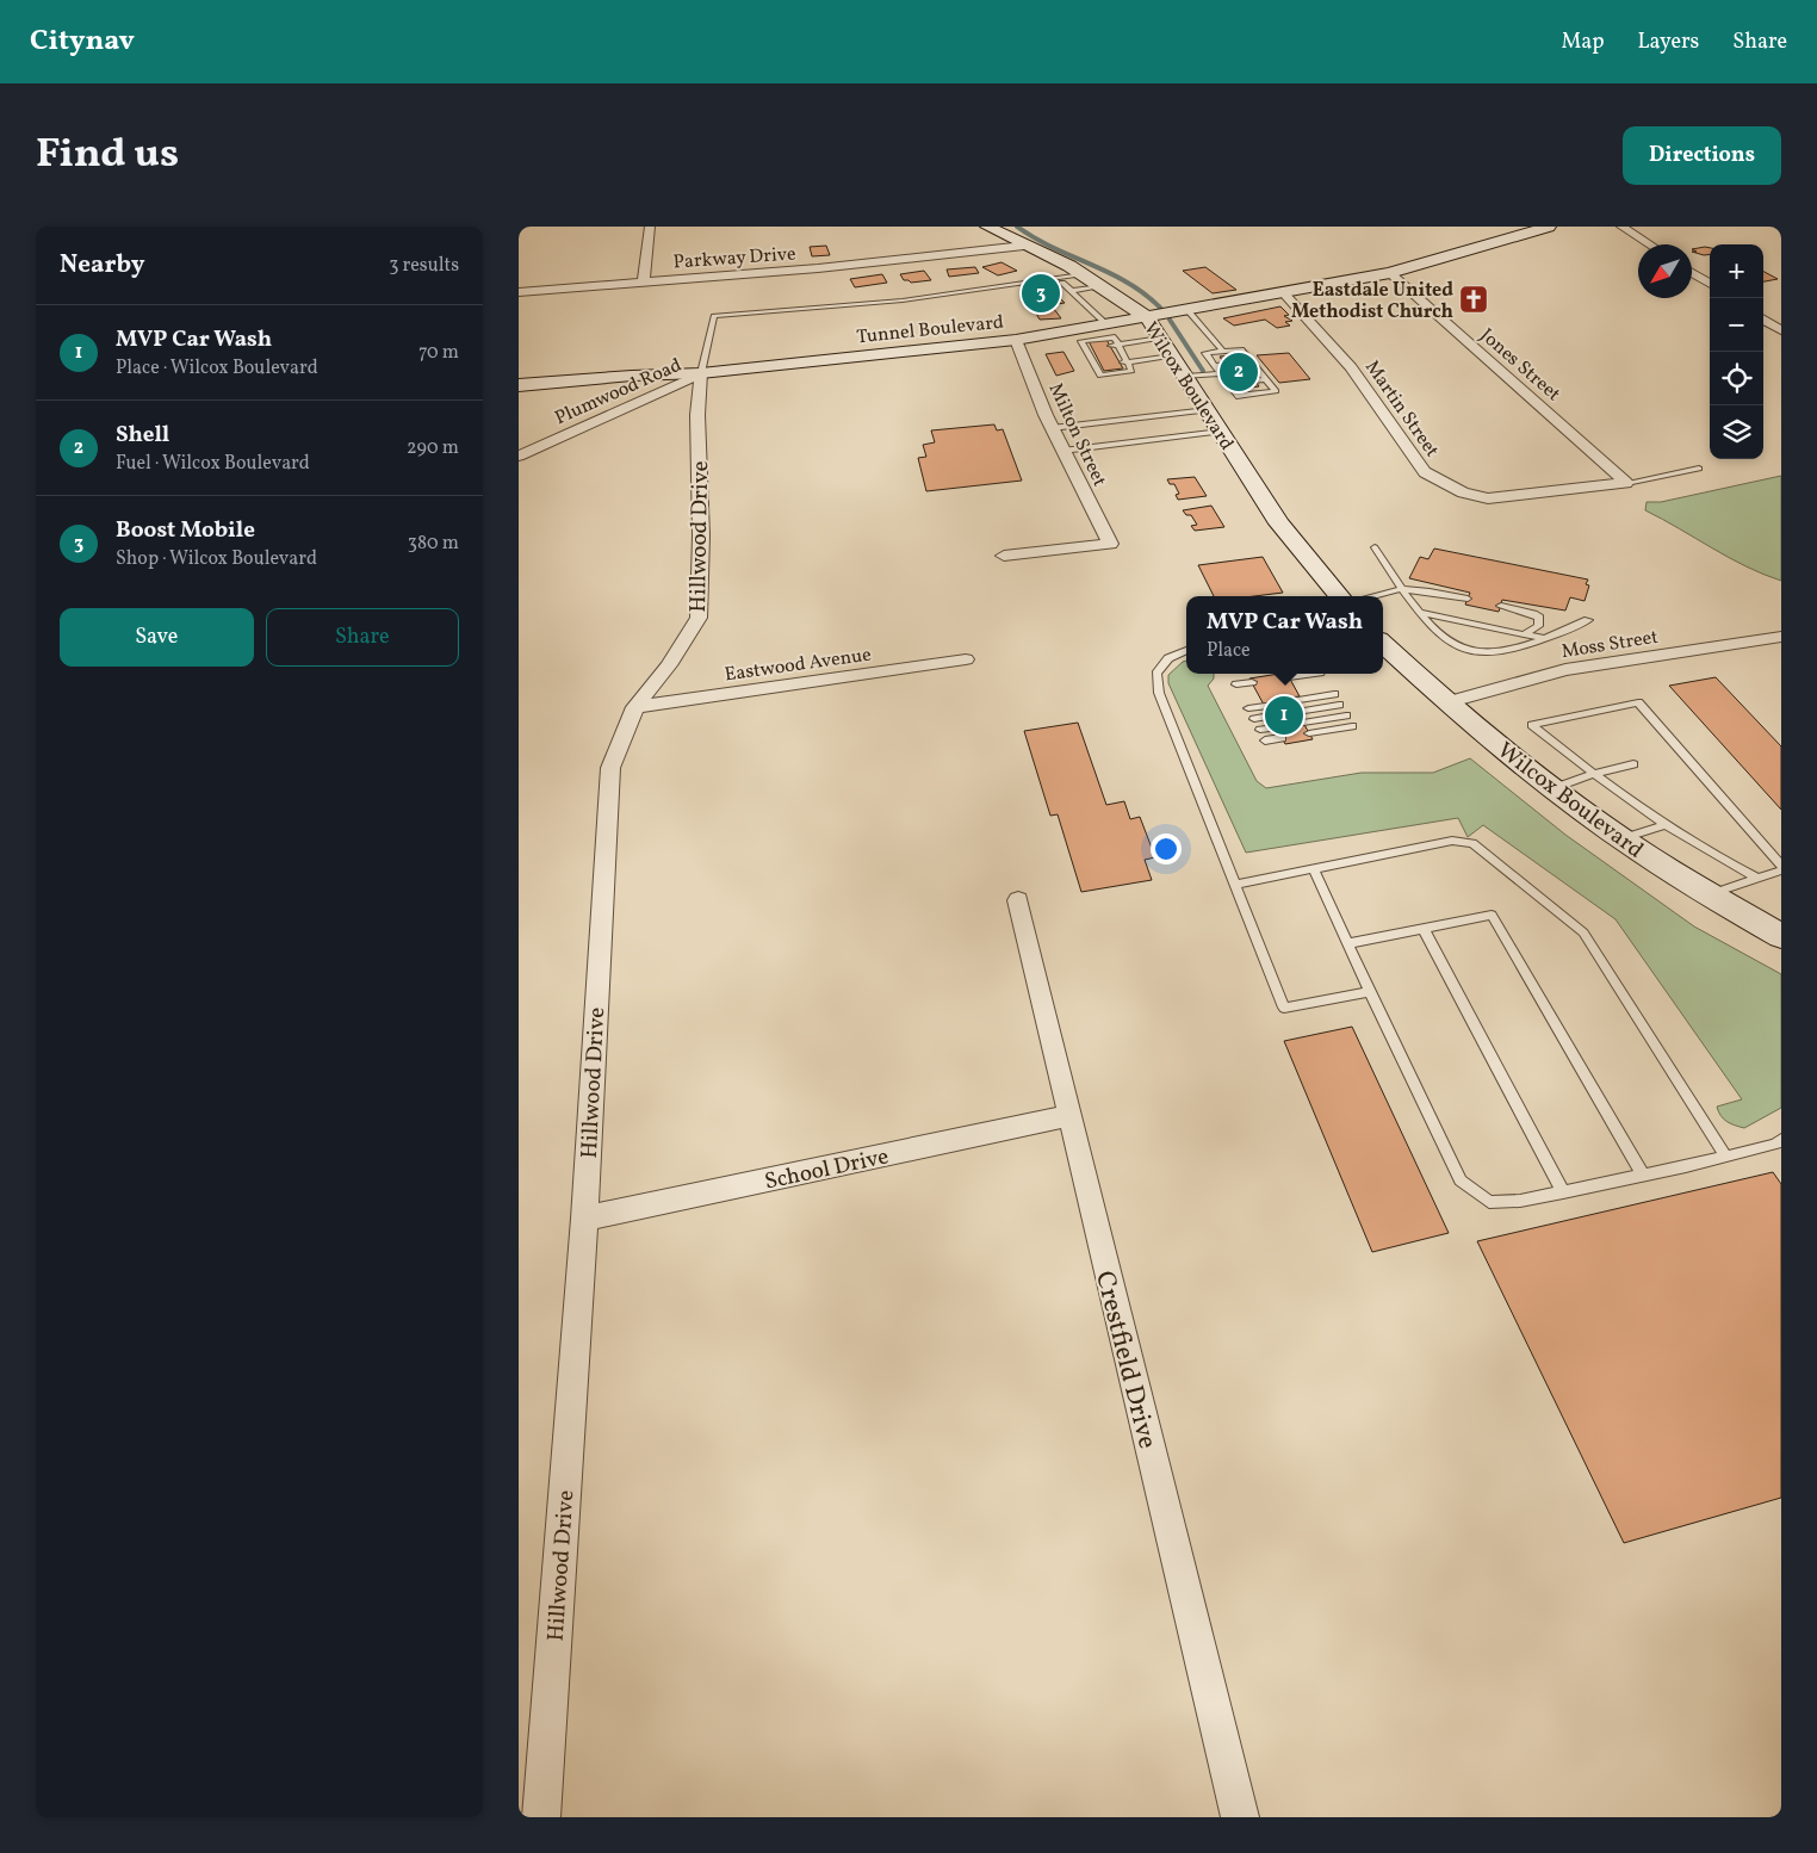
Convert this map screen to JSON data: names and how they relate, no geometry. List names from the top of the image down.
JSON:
{
  "streets": {
    "main road": ["Tunnel Boulevard", "Wilcox Boulevard"],
    "street": [
      "Parkway Drive",
      "Jones Street",
      "Plumwood Road",
      "Martin Street",
      "Milton Street",
      "Hillwood Drive",
      "Moss Street",
      "Eastwood Avenue",
      "School Drive",
      "Crestfield Drive"
    ]
  },
  "crossings": [
    ["Parkway Drive", "Wilcox Boulevard"],
    ["Tunnel Boulevard", "Jones Street"],
    ["Tunnel Boulevard", "Wilcox Boulevard"],
    ["Tunnel Boulevard", "Plumwood Road"],
    ["Tunnel Boulevard", "Martin Street"],
    ["Tunnel Boulevard", "Milton Street"],
    ["Tunnel Boulevard", "Hillwood Drive"],
    ["Jones Street", "Martin Street"],
    ["Wilcox Boulevard", "Moss Street"],
    ["Plumwood Road", "Hillwood Drive"],
    ["Hillwood Drive", "Eastwood Avenue"],
    ["Hillwood Drive", "School Drive"],
    ["School Drive", "Crestfield Drive"]
  ],
  "places": {
    "church": ["Eastdale United Methodist Church"]
  },
  "north": "bottom left",
  "page": {
    "header": "Citynav",
    "nav": ["Map", "Layers", "Share"],
    "title": "Find us",
    "buttons": [
      "Directions",
      ["Save", "Share"]
    ],
    "heading": ["Nearby", "3 results"],
    "map_buttons": ["+", "−"],
    "pins": ["3", "2", "1"],
    "list": [
      {
        "mark": "1",
        "name": "MVP Car Wash",
        "note": "Place · Wilcox Boulevard",
        "value": "70 m"
      },
      {
        "mark": "2",
        "name": "Shell",
        "note": "Fuel · Wilcox Boulevard",
        "value": "290 m"
      },
      {
        "mark": "3",
        "name": "Boost Mobile",
        "note": "Shop · Wilcox Boulevard",
        "value": "380 m"
      }
    ],
    "popup": ["MVP Car Wash", "Place"]
  }
}
